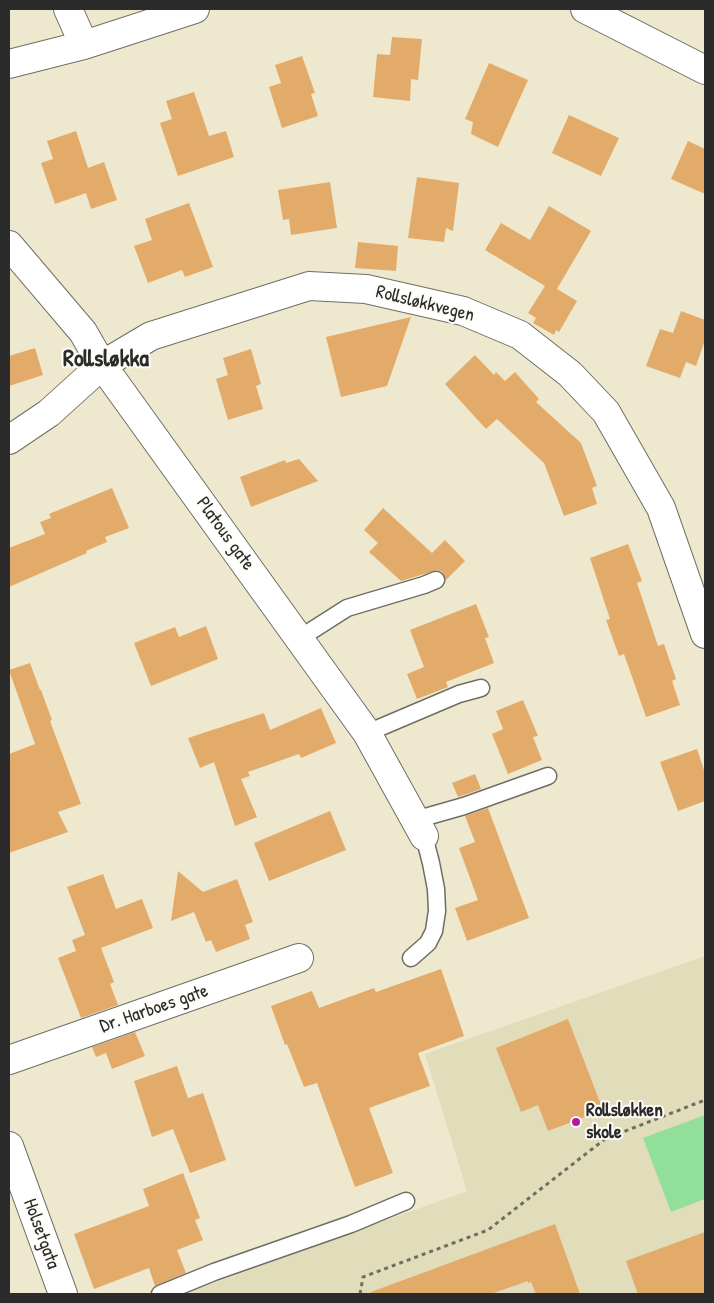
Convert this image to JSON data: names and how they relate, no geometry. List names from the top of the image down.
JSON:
{
  "streets": {
    "street": [
      "Rollsløkkvegen",
      "Platous gate",
      "Dr. Harboes gate",
      "Holsetgata"
    ]
  },
  "crossings": [
    ["Rollsløkkvegen", "Platous gate"]
  ],
  "districts": ["Rollsløkka"],
  "places": ["Rollsløkken skole"]
}
